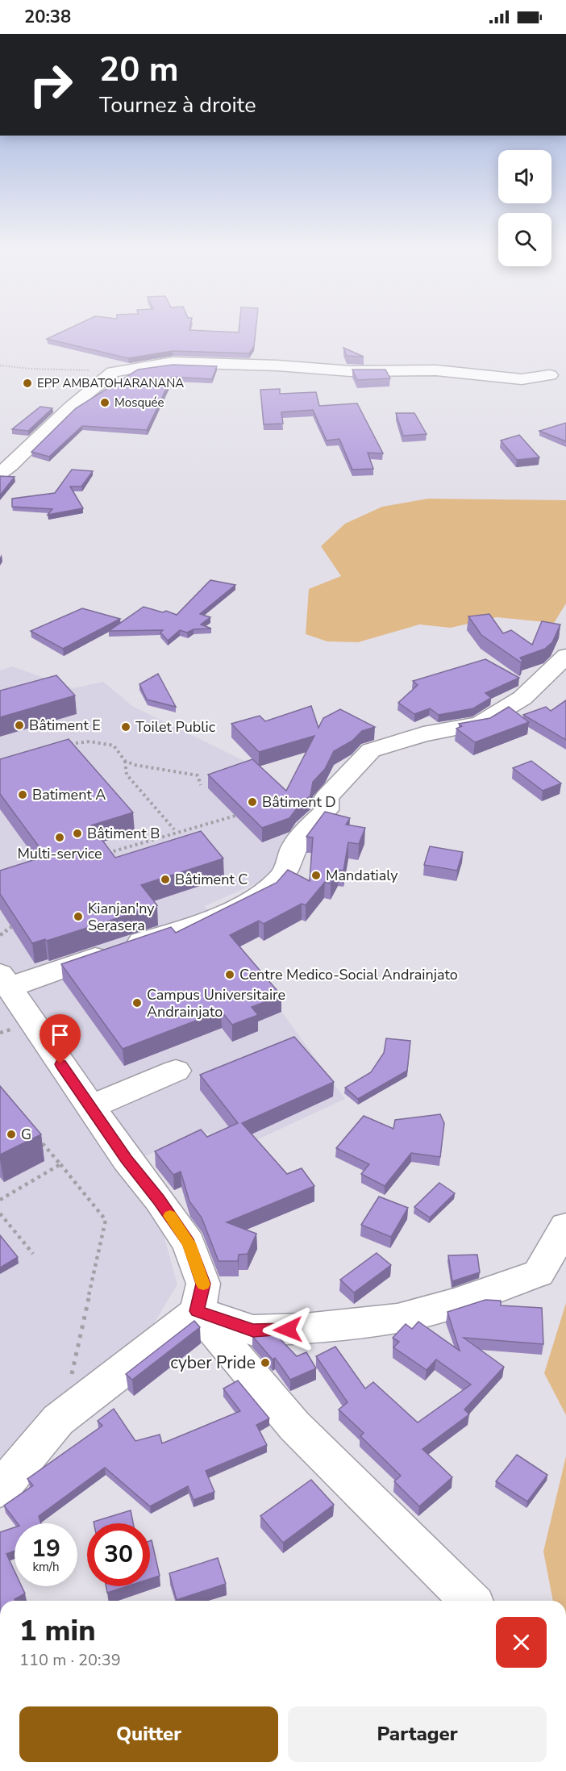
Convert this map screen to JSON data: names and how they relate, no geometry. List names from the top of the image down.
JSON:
{
  "places": [
    "EPP AMBATOHARANANA",
    "Mosquée",
    "Bâtiment E",
    "Toilet Public",
    "Batiment A",
    "Bâtiment D",
    "Bâtiment B",
    "Multi-service",
    "Mandatialy",
    "Bâtiment C",
    "Kianjan'ny Serasera",
    "Centre Medico-Social Andrainjato",
    "Campus Universitaire Andrainjato",
    "G",
    "cyber Pride"
  ],
  "page": {
    "status": "20:38",
    "turn": ["20 m", "Tournez à droite"],
    "speed": "19 km/h",
    "limit": "30",
    "heading": ["1 min", "110 m · 20:39"],
    "buttons": ["Quitter", "Partager"]
  }
}
